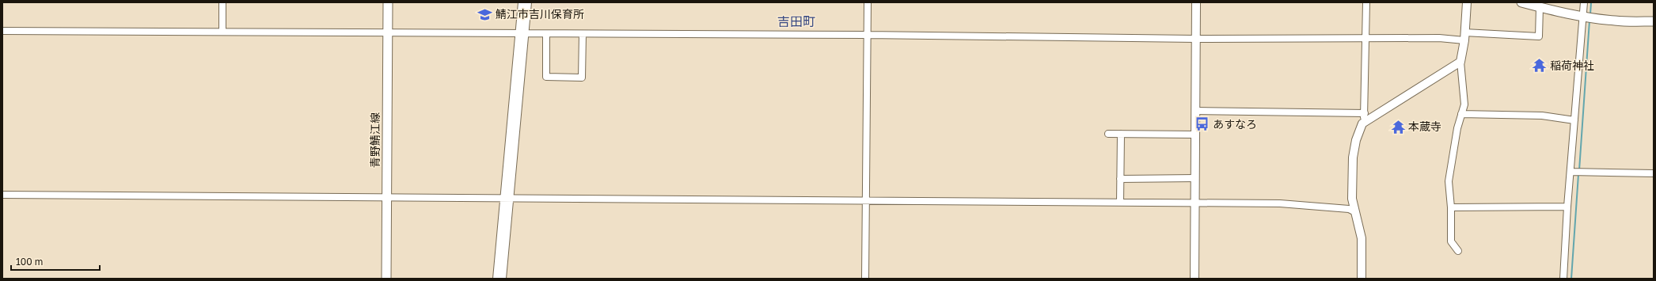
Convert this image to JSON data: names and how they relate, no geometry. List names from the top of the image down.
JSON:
{
  "streets": {
    "main road": ["青野鯖江線"]
  },
  "districts": ["吉田町"],
  "places": {
    "school or university": ["鯖江市吉川保育所"],
    "temple": ["稲荷神社", "本蔵寺"],
    "bus stop": ["あすなろ"]
  },
  "scale_bar": "100 m"
}
